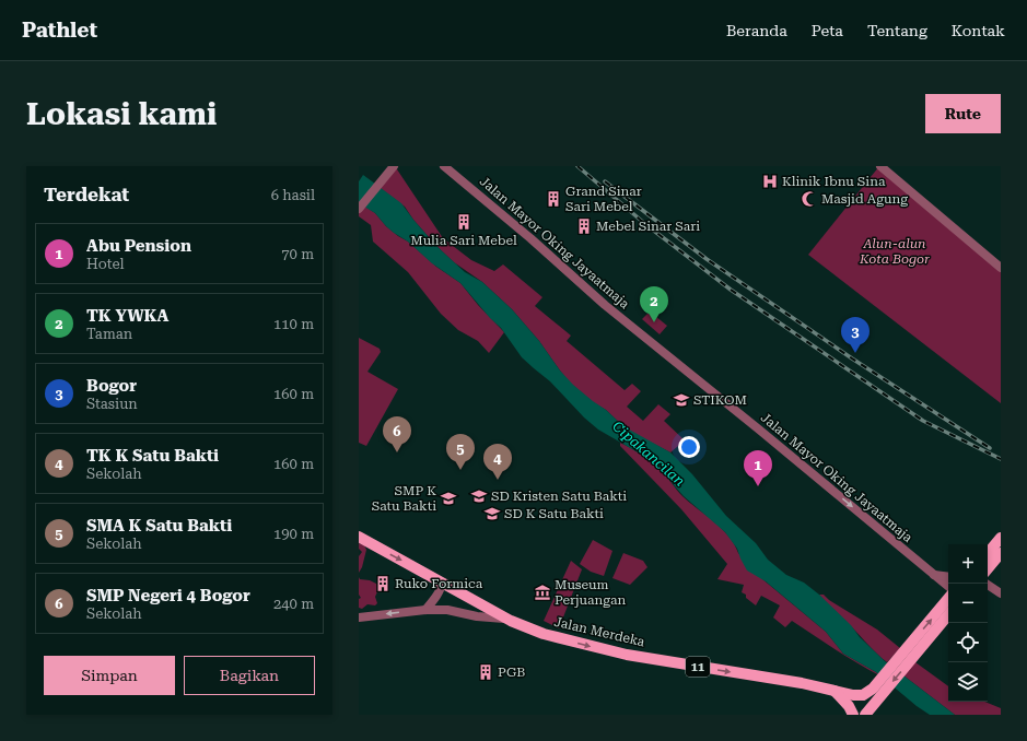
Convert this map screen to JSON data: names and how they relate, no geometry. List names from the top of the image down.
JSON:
{
  "streets": {
    "main road": ["Jalan Merdeka", "11"],
    "street": ["Jalan Mayor Oking Jayaatmaja"]
  },
  "one_way": ["Jalan Mayor Oking Jayaatmaja", "Jalan Merdeka"],
  "water": ["Cipakancilan"],
  "parks": ["Alun-alun Kota Bogor"],
  "places": {
    "hospital": ["Klinik Ibnu Sina"],
    "building": [
      "Grand Sinar Sari Mebel",
      "Mulia Sari Mebel",
      "Mebel Sinar Sari",
      "Ruko Formica",
      "PGB"
    ],
    "mosque": ["Masjid Agung"],
    "school or university": [
      "STIKOM",
      "SD Kristen Satu Bakti",
      "SMP K Satu Bakti",
      "SD K Satu Bakti"
    ],
    "museum": ["Museum Perjuangan"]
  },
  "page": {
    "header": "Pathlet",
    "nav": [
      "Beranda",
      "Peta",
      "Tentang",
      "Kontak"
    ],
    "buttons": [
      "Rute",
      ["Simpan", "Bagikan"]
    ],
    "title": "Lokasi kami",
    "heading": ["Terdekat", "6 hasil"],
    "list": [
      {
        "mark": "1",
        "name": "Abu Pension",
        "note": "Hotel",
        "value": "70 m"
      },
      {
        "mark": "2",
        "name": "TK YWKA",
        "note": "Taman",
        "value": "110 m"
      },
      {
        "mark": "3",
        "name": "Bogor",
        "note": "Stasiun",
        "value": "160 m"
      },
      {
        "mark": "4",
        "name": "TK K Satu Bakti",
        "note": "Sekolah",
        "value": "160 m"
      },
      {
        "mark": "5",
        "name": "SMA K Satu Bakti",
        "note": "Sekolah",
        "value": "190 m"
      },
      {
        "mark": "6",
        "name": "SMP Negeri 4 Bogor",
        "note": "Sekolah",
        "value": "240 m"
      }
    ],
    "pins": [
      "2",
      "3",
      "6",
      "5",
      "4",
      "1"
    ],
    "map_buttons": ["+", "−"]
  }
}
